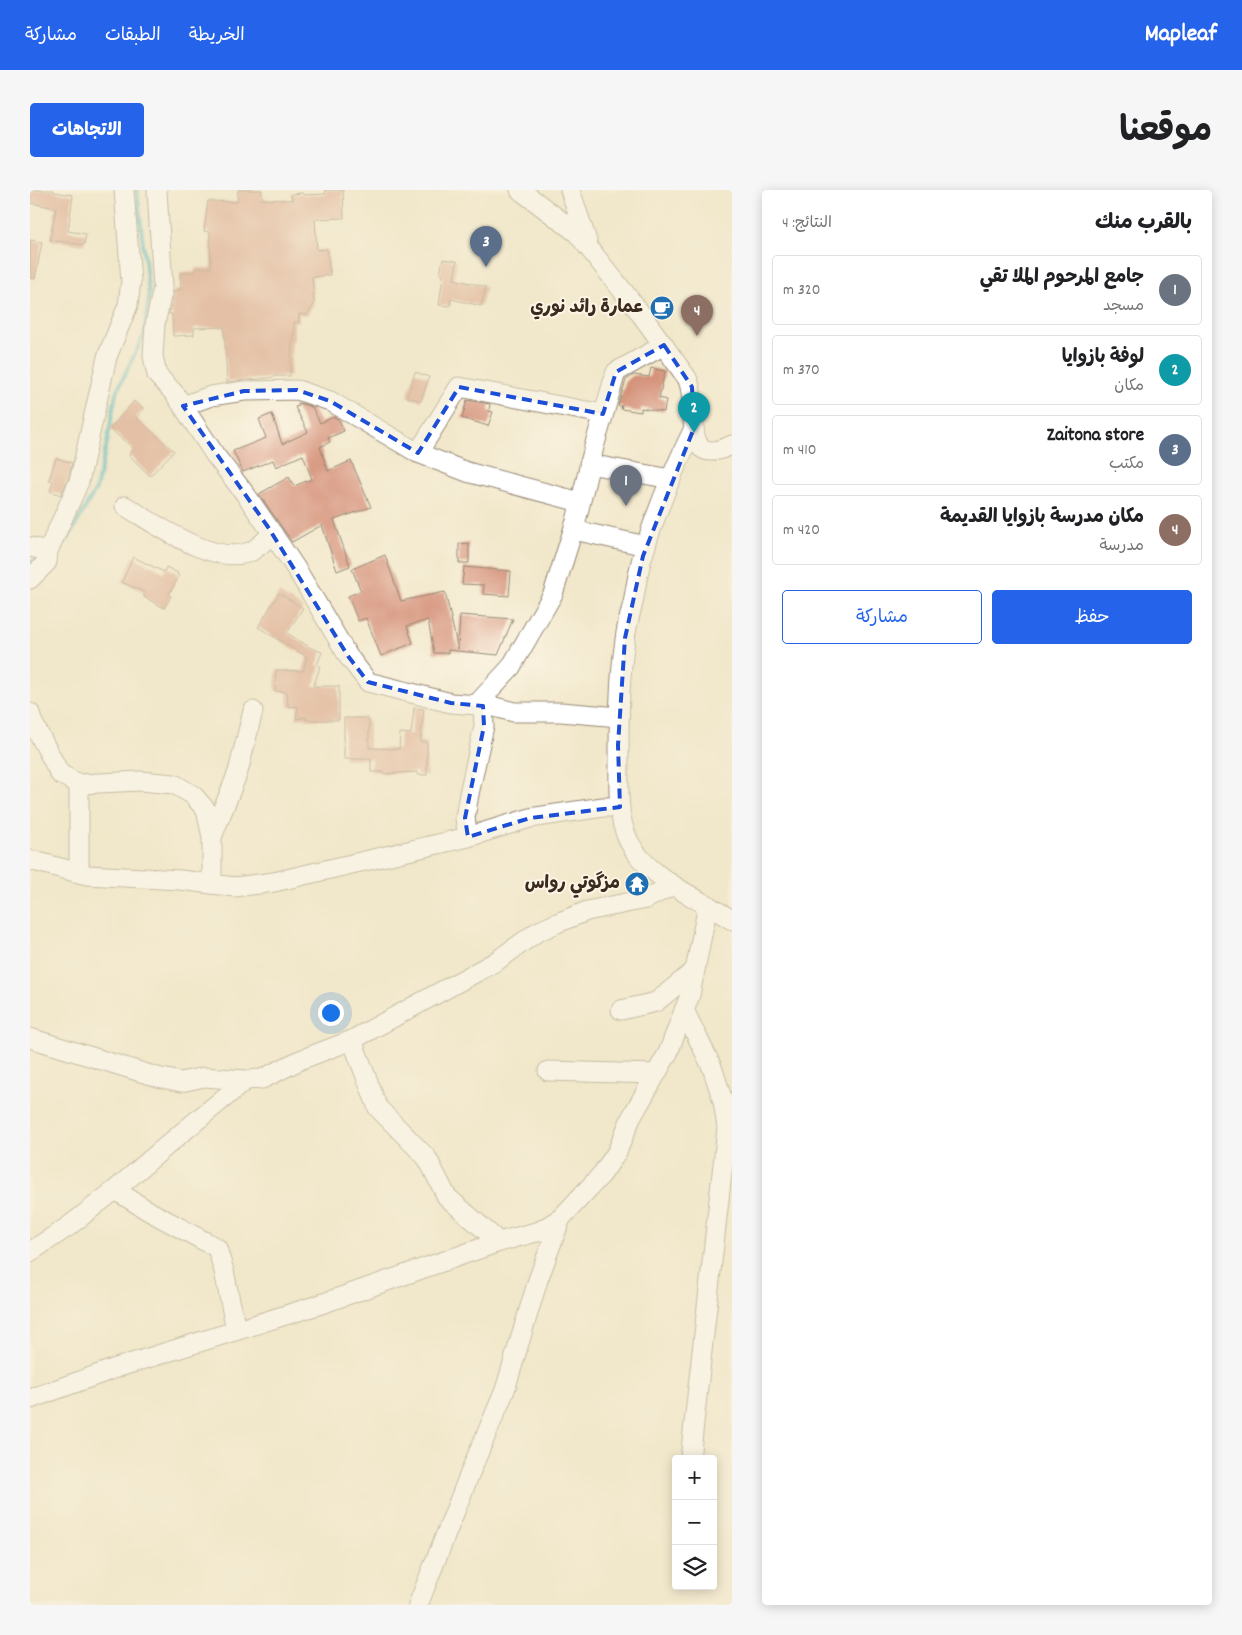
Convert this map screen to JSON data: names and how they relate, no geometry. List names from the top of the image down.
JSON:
{
  "places": {
    "cafe": ["عمارة رائد نوري"],
    "temple": ["مزگوتي رواس"]
  },
  "page": {
    "header": "Mapleaf",
    "nav": ["الخريطة", "الطبقات", "مشاركة"],
    "title": "موقعنا",
    "buttons": [
      "الاتجاهات",
      ["حفظ", "مشاركة"]
    ],
    "heading": ["بالقرب منك", "النتائج: 4"],
    "pins": [
      "3",
      "4",
      "2",
      "1"
    ],
    "list": [
      {
        "mark": "1",
        "name": "جامع المرحوم الملا تقي",
        "note": "مسجد",
        "value": "320 m"
      },
      {
        "mark": "2",
        "name": "لوفة بازوايا",
        "note": "مكان",
        "value": "370 m"
      },
      {
        "mark": "3",
        "name": "Zaitona store",
        "note": "مكتب",
        "value": "410 m"
      },
      {
        "mark": "4",
        "name": "مكان مدرسة بازوايا القديمة",
        "note": "مدرسة",
        "value": "420 m"
      }
    ],
    "map_buttons": ["+", "−"]
  }
}
